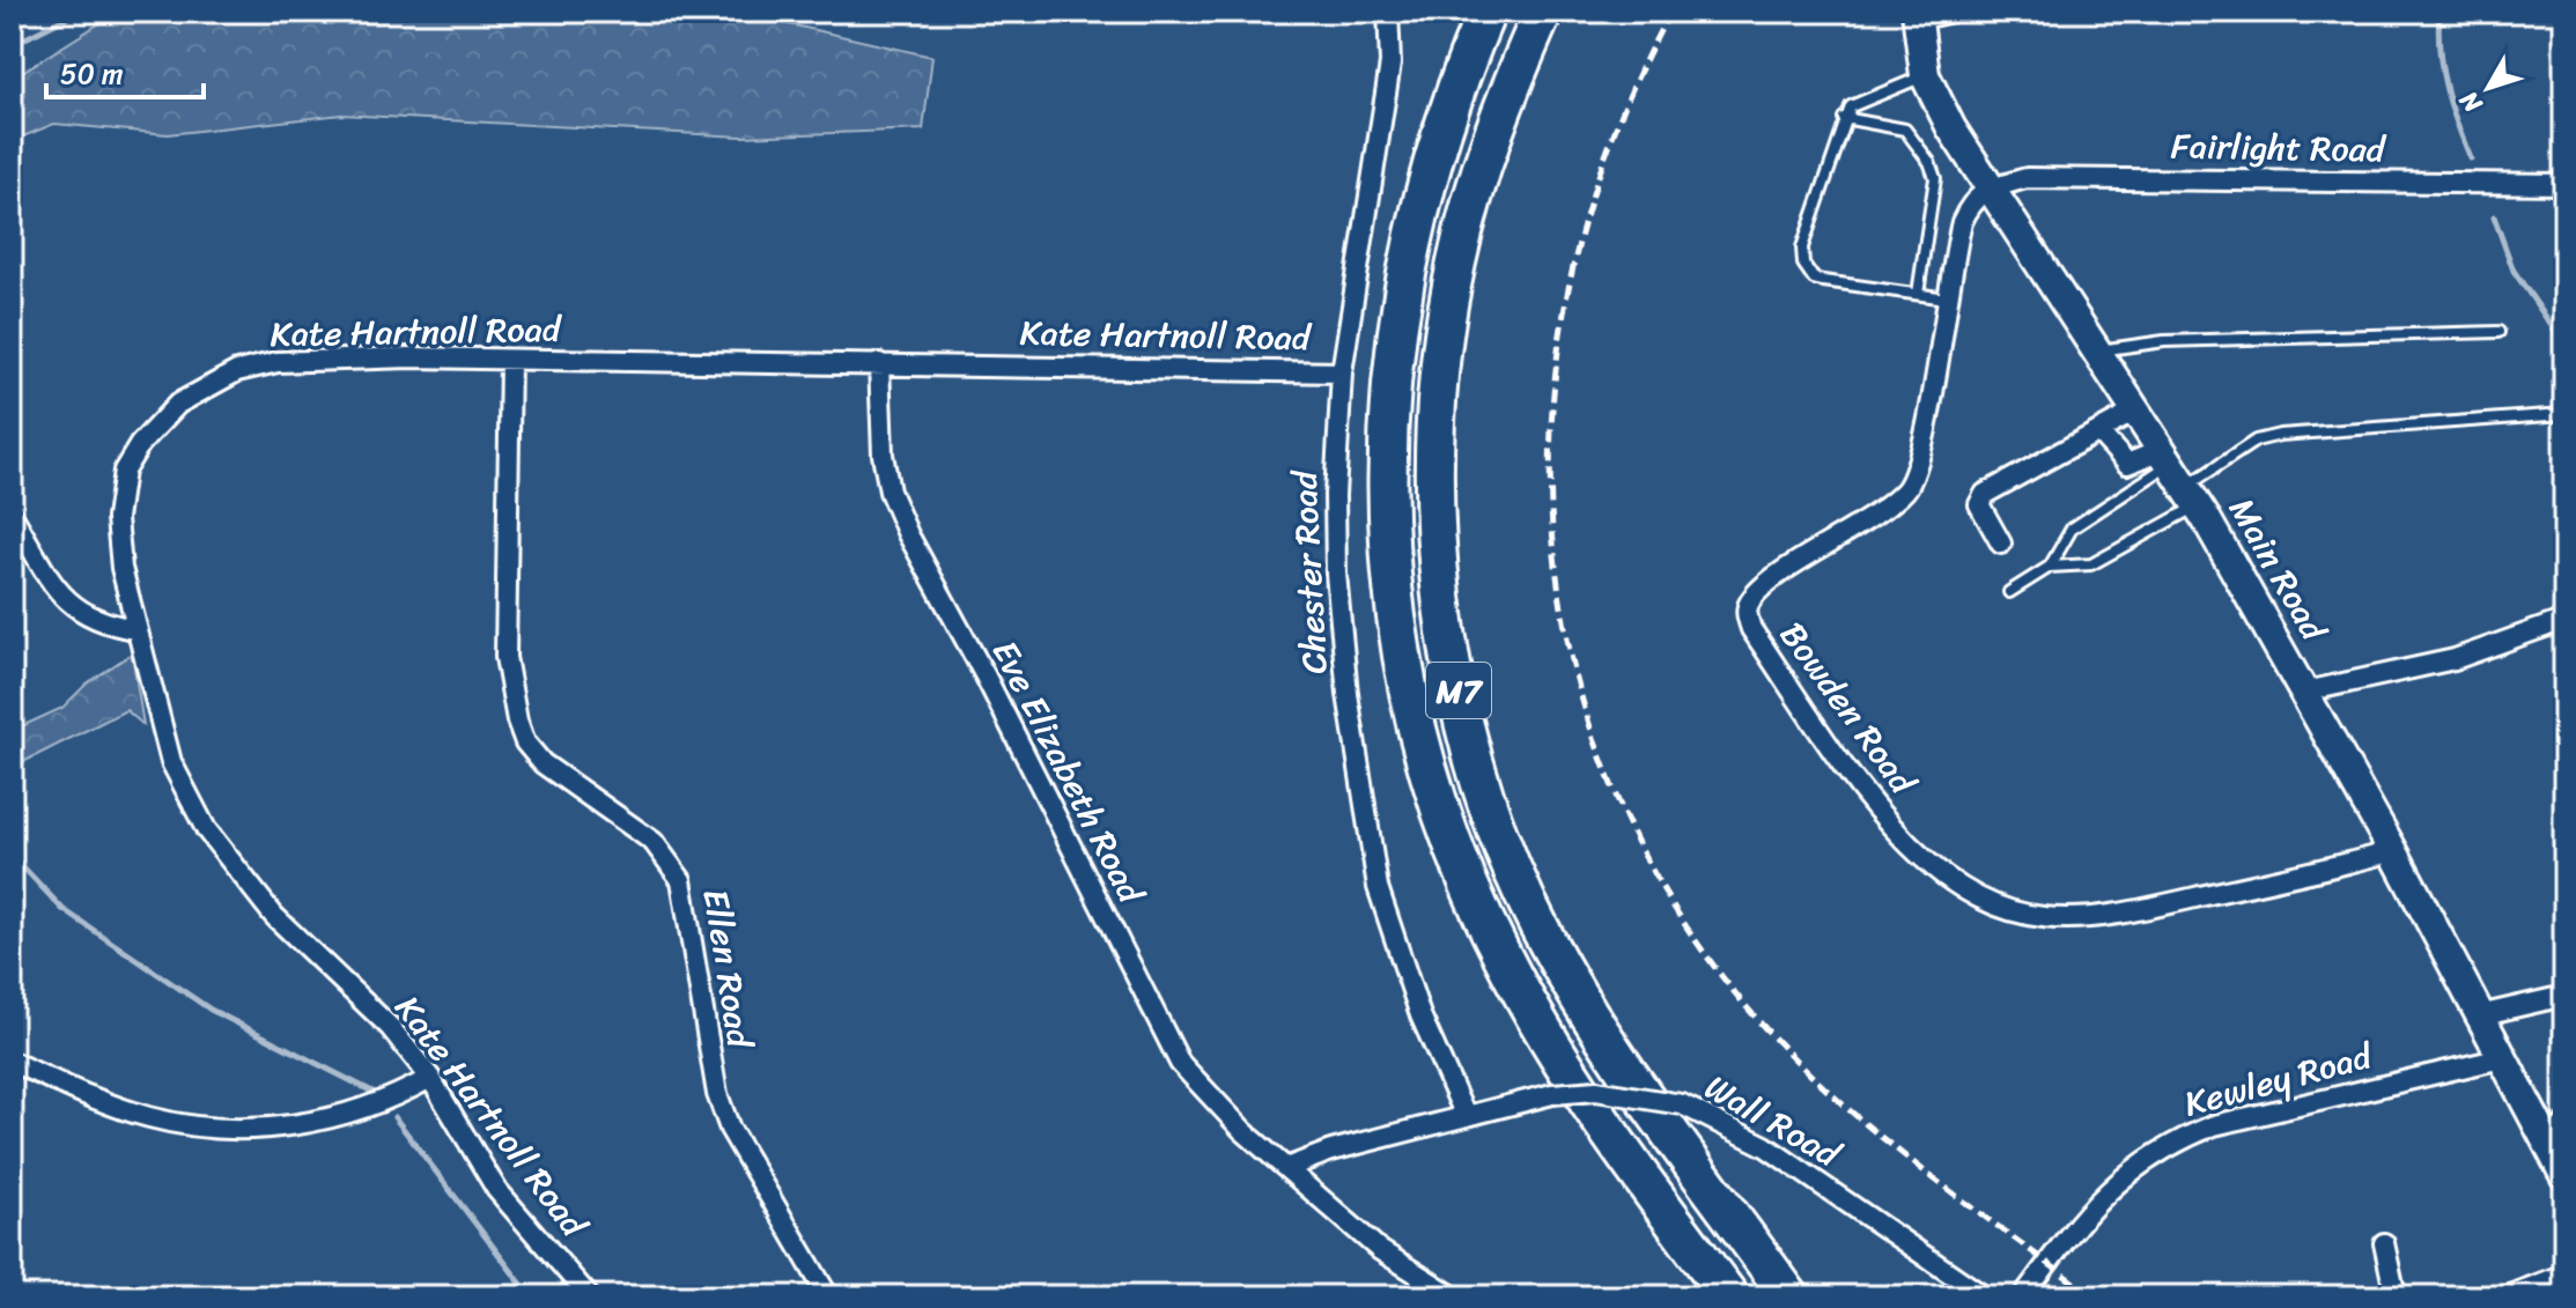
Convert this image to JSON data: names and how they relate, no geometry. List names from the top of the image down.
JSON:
{
  "streets": {
    "highway": ["M7"],
    "main road": ["Main Road"],
    "street": [
      "Fairlight Road",
      "Kate Hartnoll Road",
      "Chester Road",
      "Bowden Road",
      "Eve Elizabeth Road",
      "Ellen Road",
      "Kewley Road",
      "Wall Road"
    ]
  },
  "crossings": [
    ["Fairlight Road", "Main Road"],
    ["Fairlight Road", "Bowden Road"],
    ["Kate Hartnoll Road", "Chester Road"],
    ["Kate Hartnoll Road", "Eve Elizabeth Road"],
    ["Kate Hartnoll Road", "Ellen Road"],
    ["Main Road", "Bowden Road"],
    ["Main Road", "Kewley Road"],
    ["Chester Road", "Wall Road"],
    ["Eve Elizabeth Road", "Wall Road"]
  ],
  "scale_bar": "50 m",
  "north": "bottom left"
}
